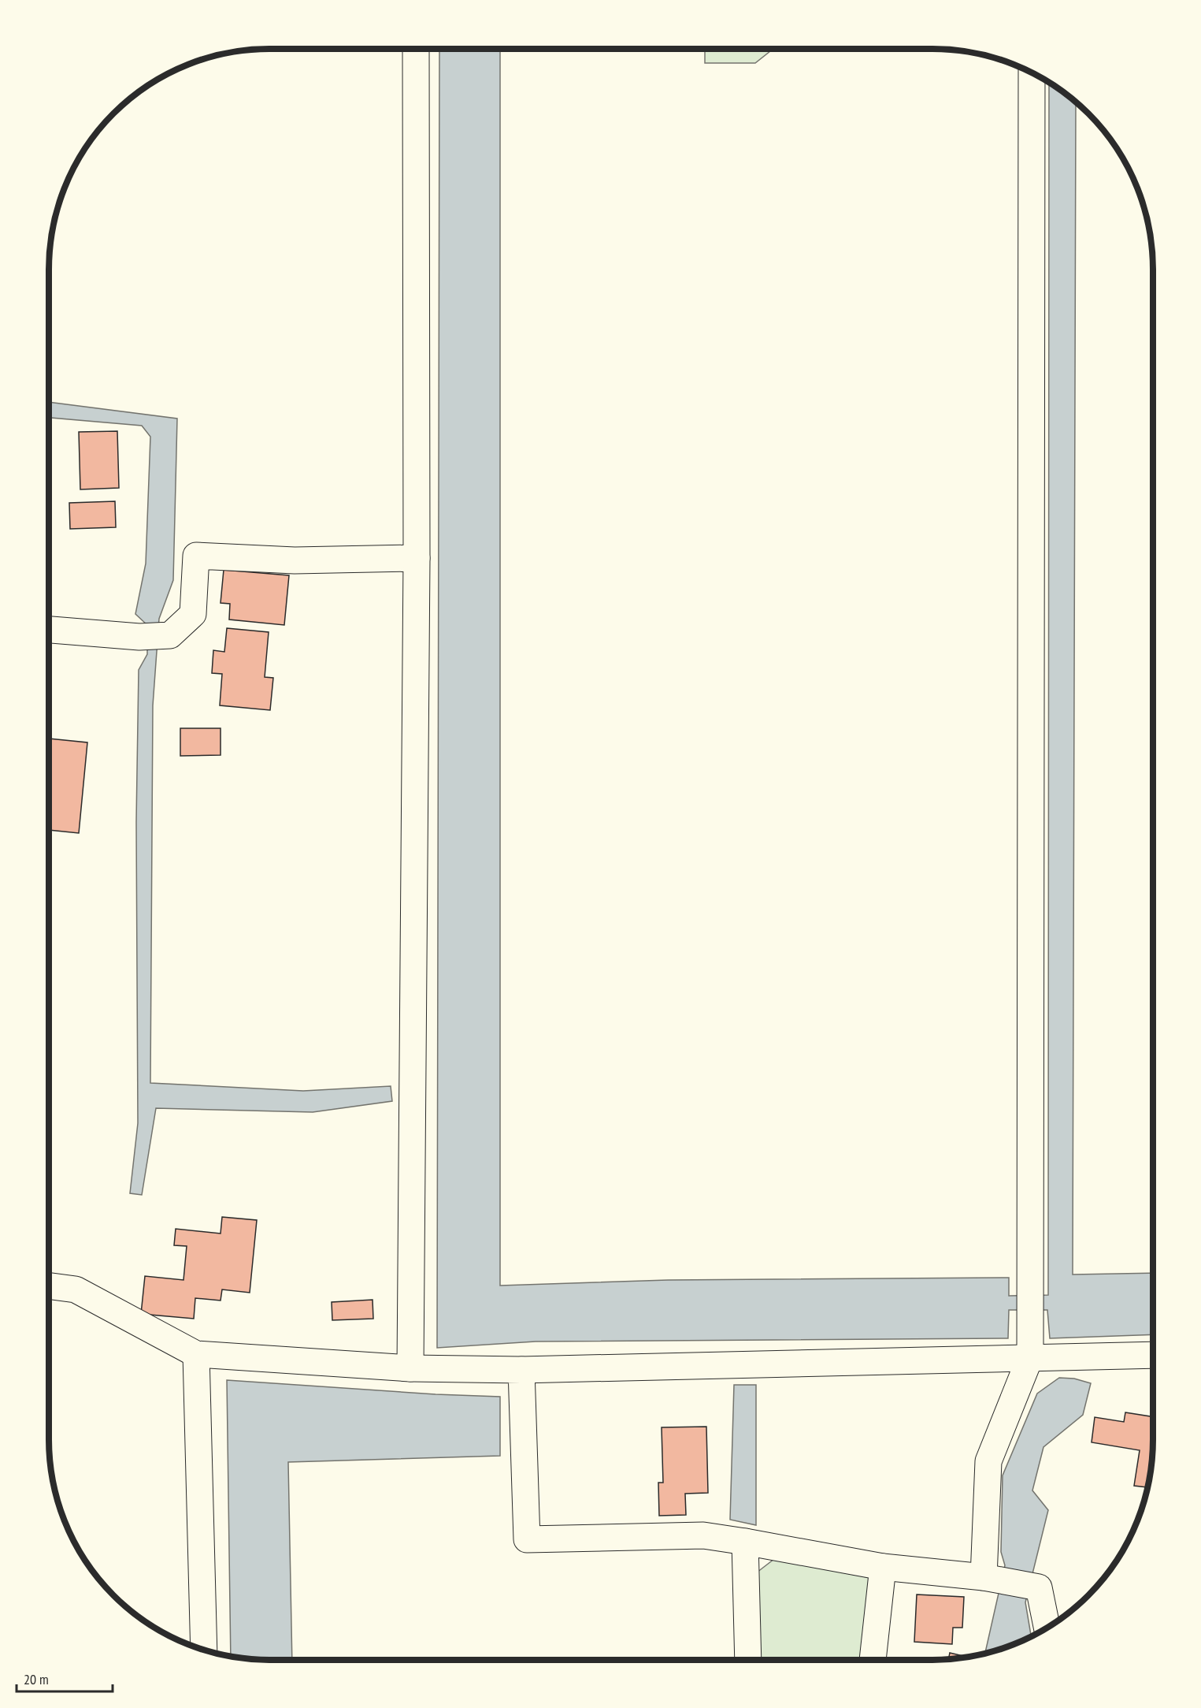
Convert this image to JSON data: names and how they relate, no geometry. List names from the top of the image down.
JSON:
{
  "scale_bar": "20 m"
}
